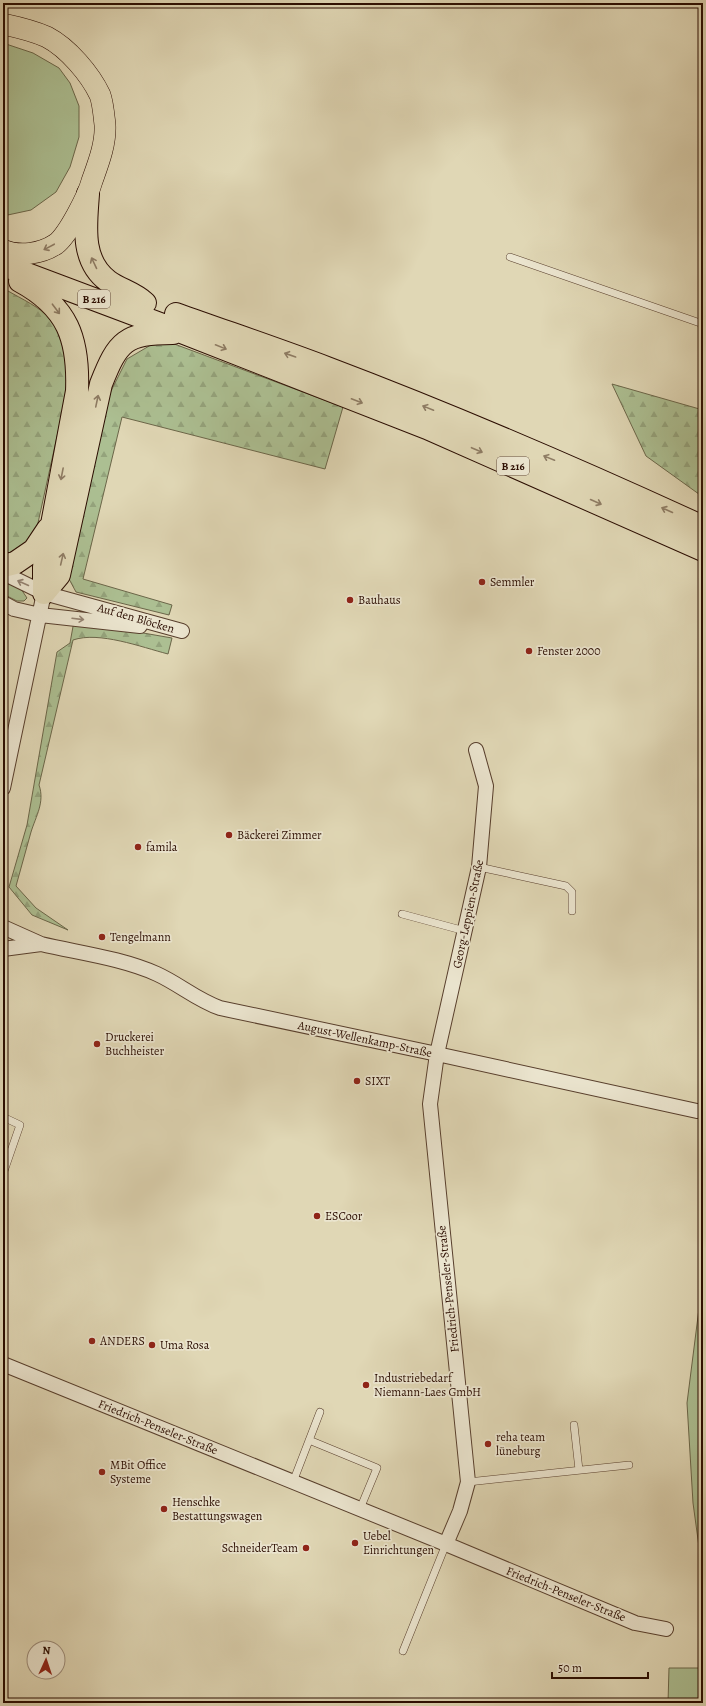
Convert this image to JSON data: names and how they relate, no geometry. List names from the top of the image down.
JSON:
{
  "streets": {
    "highway": ["B 216"],
    "street": [
      "Auf den Blöcken",
      "Georg-Leppien-Straße",
      "August-Wellenkamp-Straße",
      "Friedrich-Penseler-Straße"
    ]
  },
  "crossings": [
    ["Georg-Leppien-Straße", "August-Wellenkamp-Straße"],
    ["Georg-Leppien-Straße", "Friedrich-Penseler-Straße"],
    ["August-Wellenkamp-Straße", "Friedrich-Penseler-Straße"]
  ],
  "places": [
    "Semmler",
    "Bauhaus",
    "Fenster 2000",
    "Bäckerei Zimmer",
    "famila",
    "Tengelmann",
    "Druckerei Buchheister",
    "SIXT",
    "ESCoor",
    "ANDERS",
    "Uma Rosa",
    "Industriebedarf Niemann-Laes GmbH",
    "reha team lüneburg",
    "MBit Office Systeme",
    "Henschke Bestattungswagen",
    "Uebel Einrichtungen",
    "SchneiderTeam"
  ],
  "scale_bar": "50 m",
  "north": "top"
}
